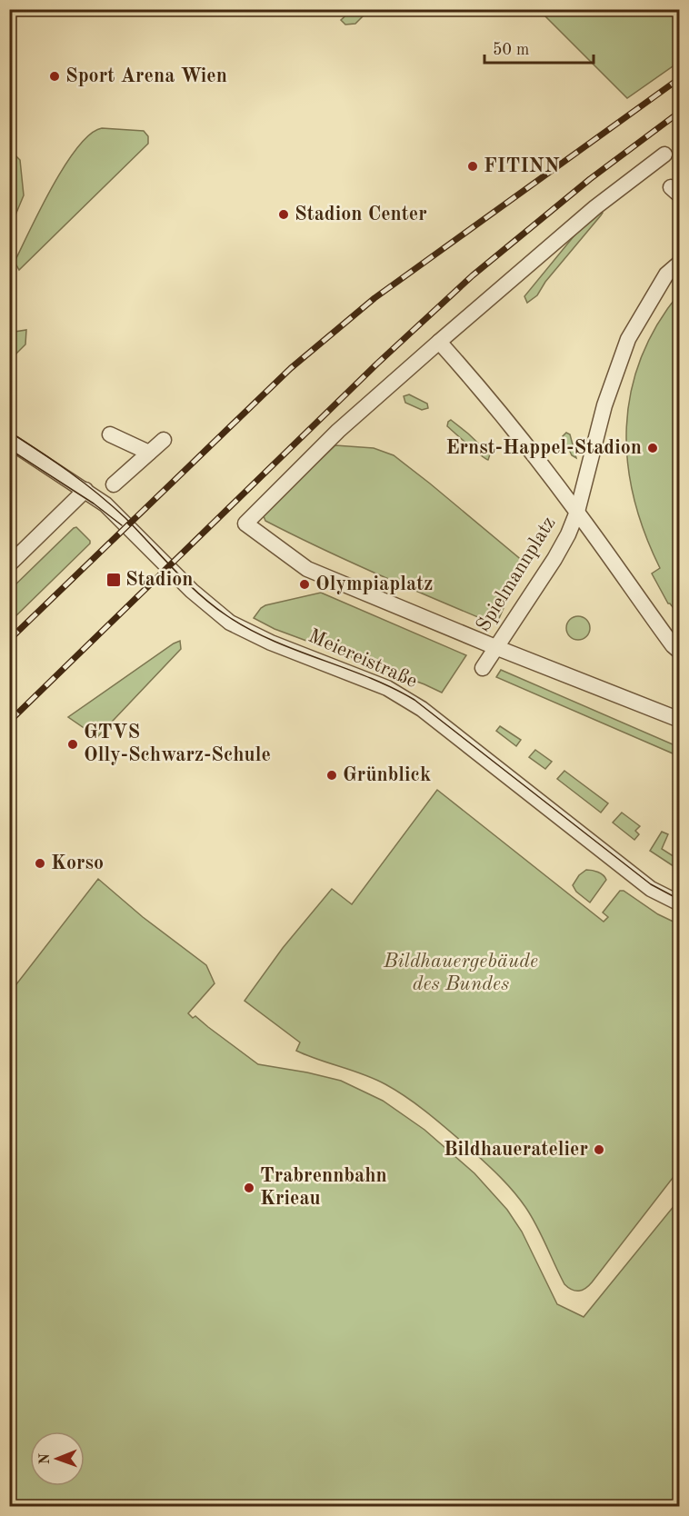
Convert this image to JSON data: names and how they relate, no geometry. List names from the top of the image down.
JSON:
{
  "streets": {
    "street": ["Spielmannplatz", "Meiereistraße"]
  },
  "parks": ["Bildhauergebäude des Bundes"],
  "places": {
    "other": [
      "Sport Arena Wien",
      "FITINN",
      "Stadion Center",
      "Ernst-Happel-Stadion",
      "Olympiaplatz",
      "GTVS Olly-Schwarz-Schule",
      "Grünblick",
      "Korso",
      "Bildhaueratelier",
      "Trabrennbahn Krieau"
    ],
    "transit": ["Stadion"]
  },
  "scale_bar": "50 m",
  "north": "left"
}
